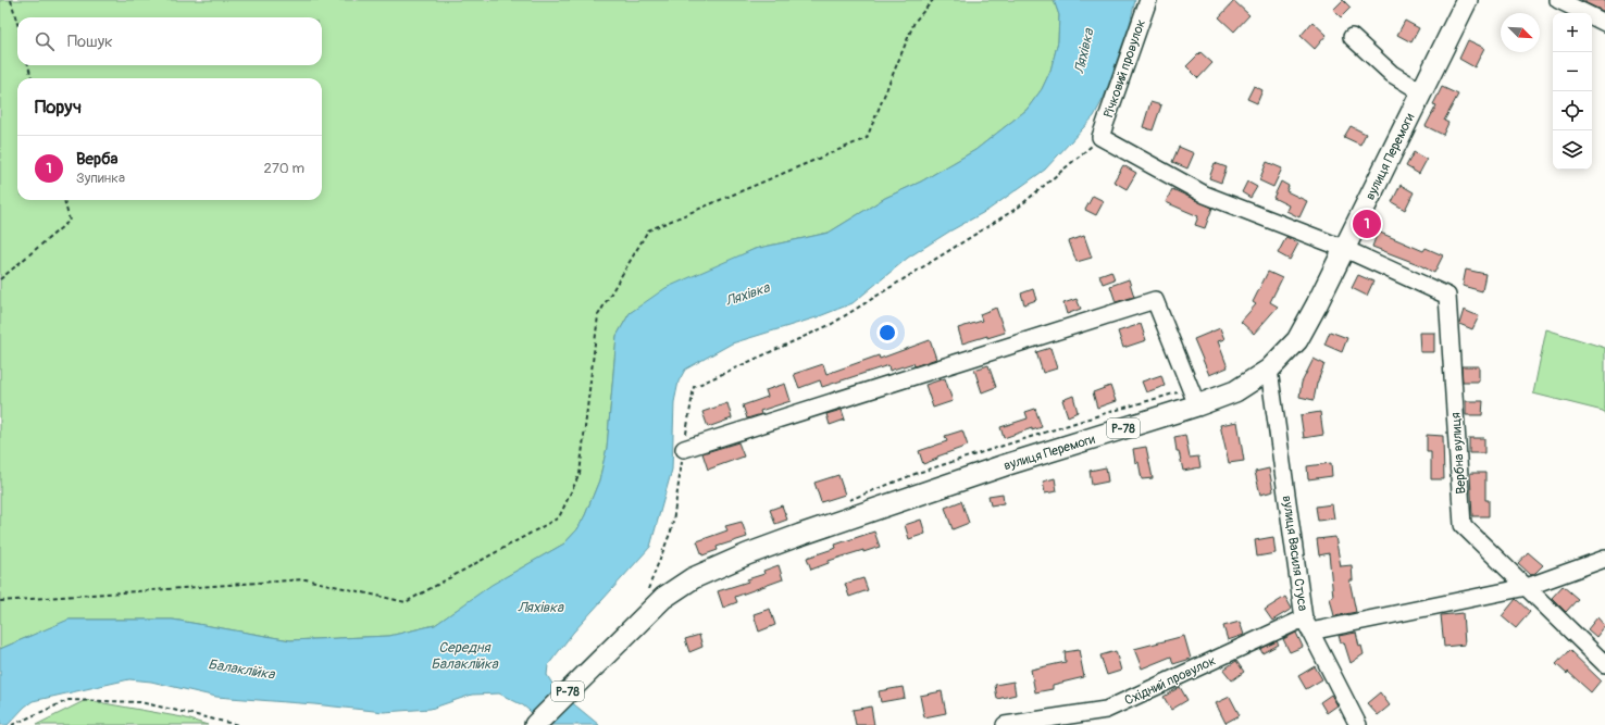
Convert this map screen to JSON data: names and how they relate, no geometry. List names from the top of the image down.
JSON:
{
  "streets": {
    "main road": ["вулиця Перемоги", "Р-78"],
    "street": [
      "Річковий провулок",
      "Вербна вулиця",
      "вулиця Василя Стуса",
      "Східний провулок"
    ]
  },
  "crossings": [
    ["вулиця Перемоги", "Вербна вулиця"],
    ["вулиця Перемоги", "вулиця Василя Стуса"],
    ["Вербна вулиця", "Східний провулок"],
    ["вулиця Василя Стуса", "Східний провулок"]
  ],
  "water": ["Ляхівка", "Середня Балаклійка", "Балаклійка"],
  "north": "bottom right",
  "page": {
    "map_buttons": ["+", "−"],
    "search": "Пошук",
    "heading": "Поруч",
    "list": [
      {
        "mark": "1",
        "name": "Верба",
        "note": "Зупинка",
        "value": "270 m"
      }
    ],
    "pins": "1"
  }
}
